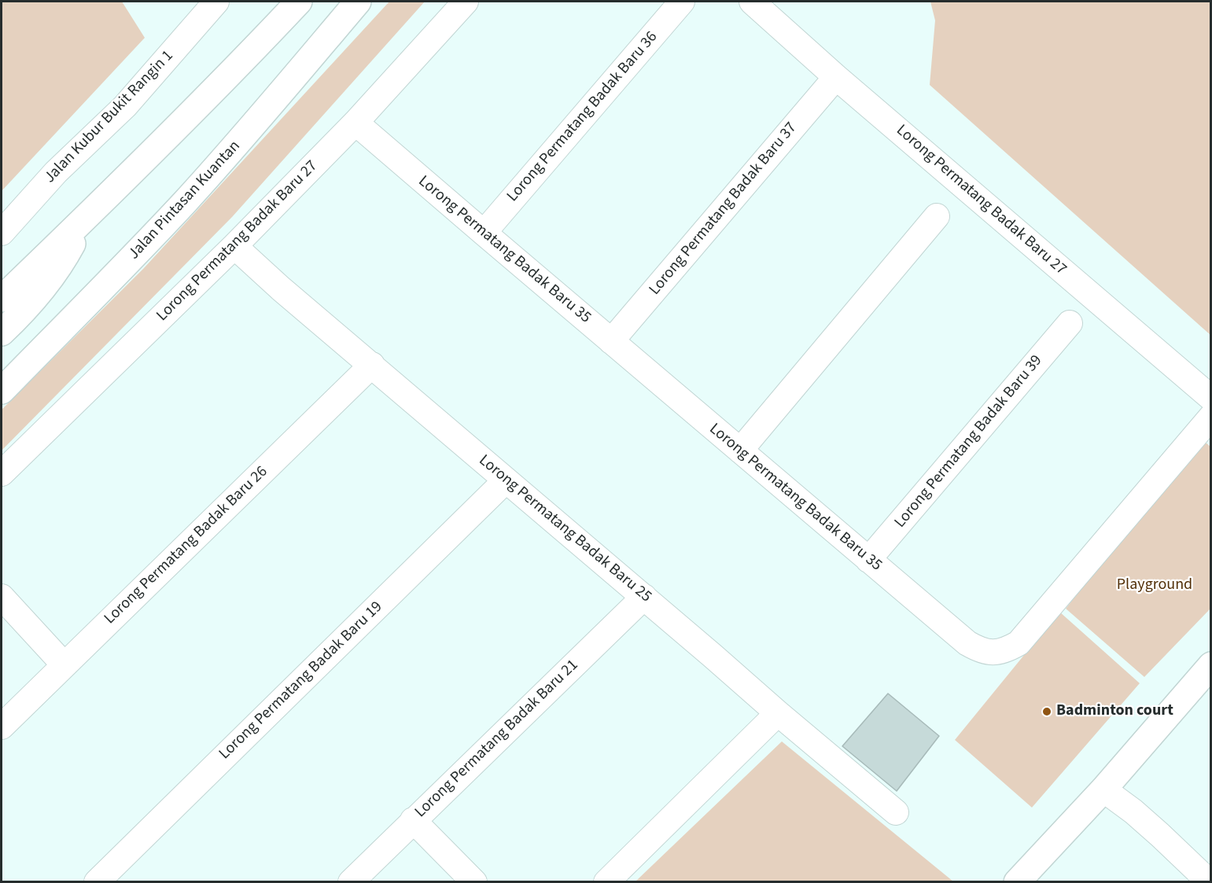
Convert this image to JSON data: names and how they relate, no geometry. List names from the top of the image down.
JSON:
{
  "streets": {
    "main road": ["Jalan Pintasan Kuantan"],
    "street": [
      "Jalan Kubur Bukit Rangin 1",
      "Lorong Permatang Badak Baru 36",
      "Lorong Permatang Badak Baru 27",
      "Lorong Permatang Badak Baru 37",
      "Lorong Permatang Badak Baru 35",
      "Lorong Permatang Badak Baru 39",
      "Lorong Permatang Badak Baru 25",
      "Lorong Permatang Badak Baru 26",
      "Lorong Permatang Badak Baru 19",
      "Lorong Permatang Badak Baru 21"
    ]
  },
  "crossings": [
    ["Lorong Permatang Badak Baru 36", "Lorong Permatang Badak Baru 35"],
    ["Lorong Permatang Badak Baru 27", "Lorong Permatang Badak Baru 37"],
    ["Lorong Permatang Badak Baru 27", "Lorong Permatang Badak Baru 35"],
    ["Lorong Permatang Badak Baru 27", "Lorong Permatang Badak Baru 25"],
    ["Lorong Permatang Badak Baru 37", "Lorong Permatang Badak Baru 35"],
    ["Lorong Permatang Badak Baru 35", "Lorong Permatang Badak Baru 39"],
    ["Lorong Permatang Badak Baru 25", "Lorong Permatang Badak Baru 26"],
    ["Lorong Permatang Badak Baru 25", "Lorong Permatang Badak Baru 19"],
    ["Lorong Permatang Badak Baru 25", "Lorong Permatang Badak Baru 21"]
  ],
  "parks": ["Playground"],
  "places": ["Badminton court"]
}
